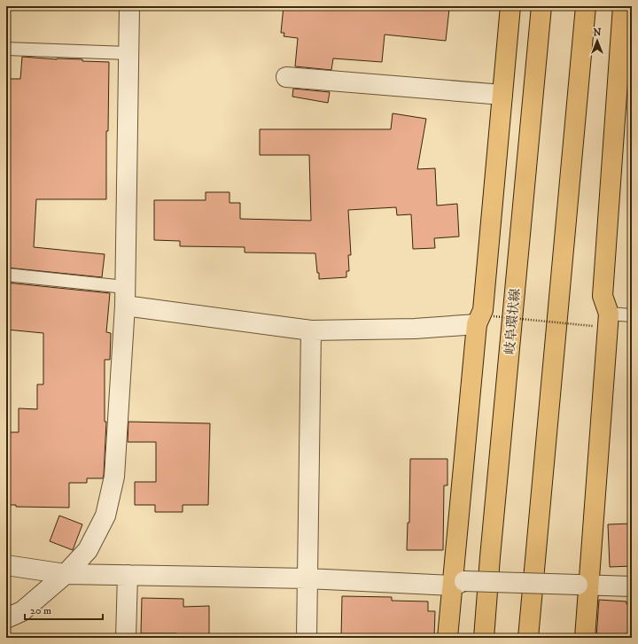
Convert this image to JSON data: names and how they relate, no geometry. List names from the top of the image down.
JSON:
{
  "streets": {
    "main road": ["岐阜環状線"]
  },
  "scale_bar": "20 m",
  "north": "top"
}
